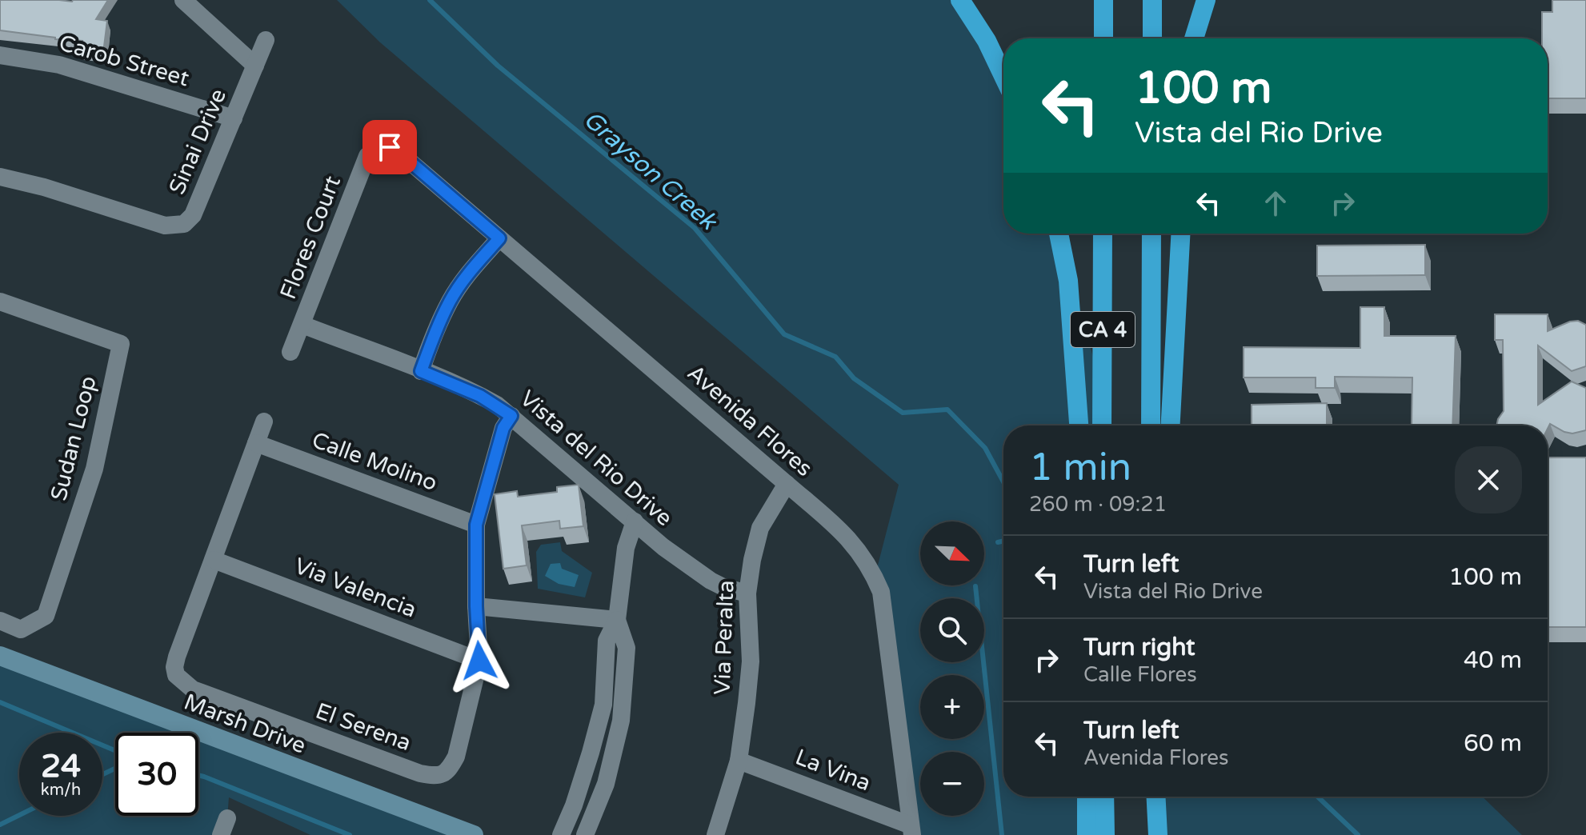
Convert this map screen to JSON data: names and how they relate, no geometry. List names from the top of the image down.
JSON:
{
  "streets": {
    "highway": ["CA 4"],
    "street": [
      "Carob Street",
      "Sinai Drive",
      "Flores Court",
      "Avenida Flores",
      "Sudan Loop",
      "Vista del Rio Drive",
      "Calle Molino",
      "Via Valencia",
      "Via Peralta",
      "Marsh Drive",
      "El Serena",
      "La Vina"
    ]
  },
  "crossings": [
    ["Carob Street", "Sinai Drive"],
    ["Flores Court", "Avenida Flores"],
    ["Flores Court", "Vista del Rio Drive"],
    ["Avenida Flores", "Via Peralta"],
    ["Avenida Flores", "La Vina"],
    ["Vista del Rio Drive", "Via Peralta"],
    ["Vista del Rio Drive", "El Serena"],
    ["Calle Molino", "El Serena"],
    ["Via Valencia", "El Serena"],
    ["Via Peralta", "La Vina"]
  ],
  "water": ["Grayson Creek"],
  "north": "bottom right",
  "page": {
    "turn": ["100 m", "Vista del Rio Drive"],
    "heading": ["1 min", "260 m · 09:21"],
    "map_buttons": ["+", "−"],
    "list": [
      {
        "name": "Turn left",
        "note": "Vista del Rio Drive",
        "value": "100 m"
      },
      {
        "name": "Turn right",
        "note": "Calle Flores",
        "value": "40 m"
      },
      {
        "name": "Turn left",
        "note": "Avenida Flores",
        "value": "60 m"
      }
    ],
    "speed": "24 km/h",
    "limit": "30"
  }
}
